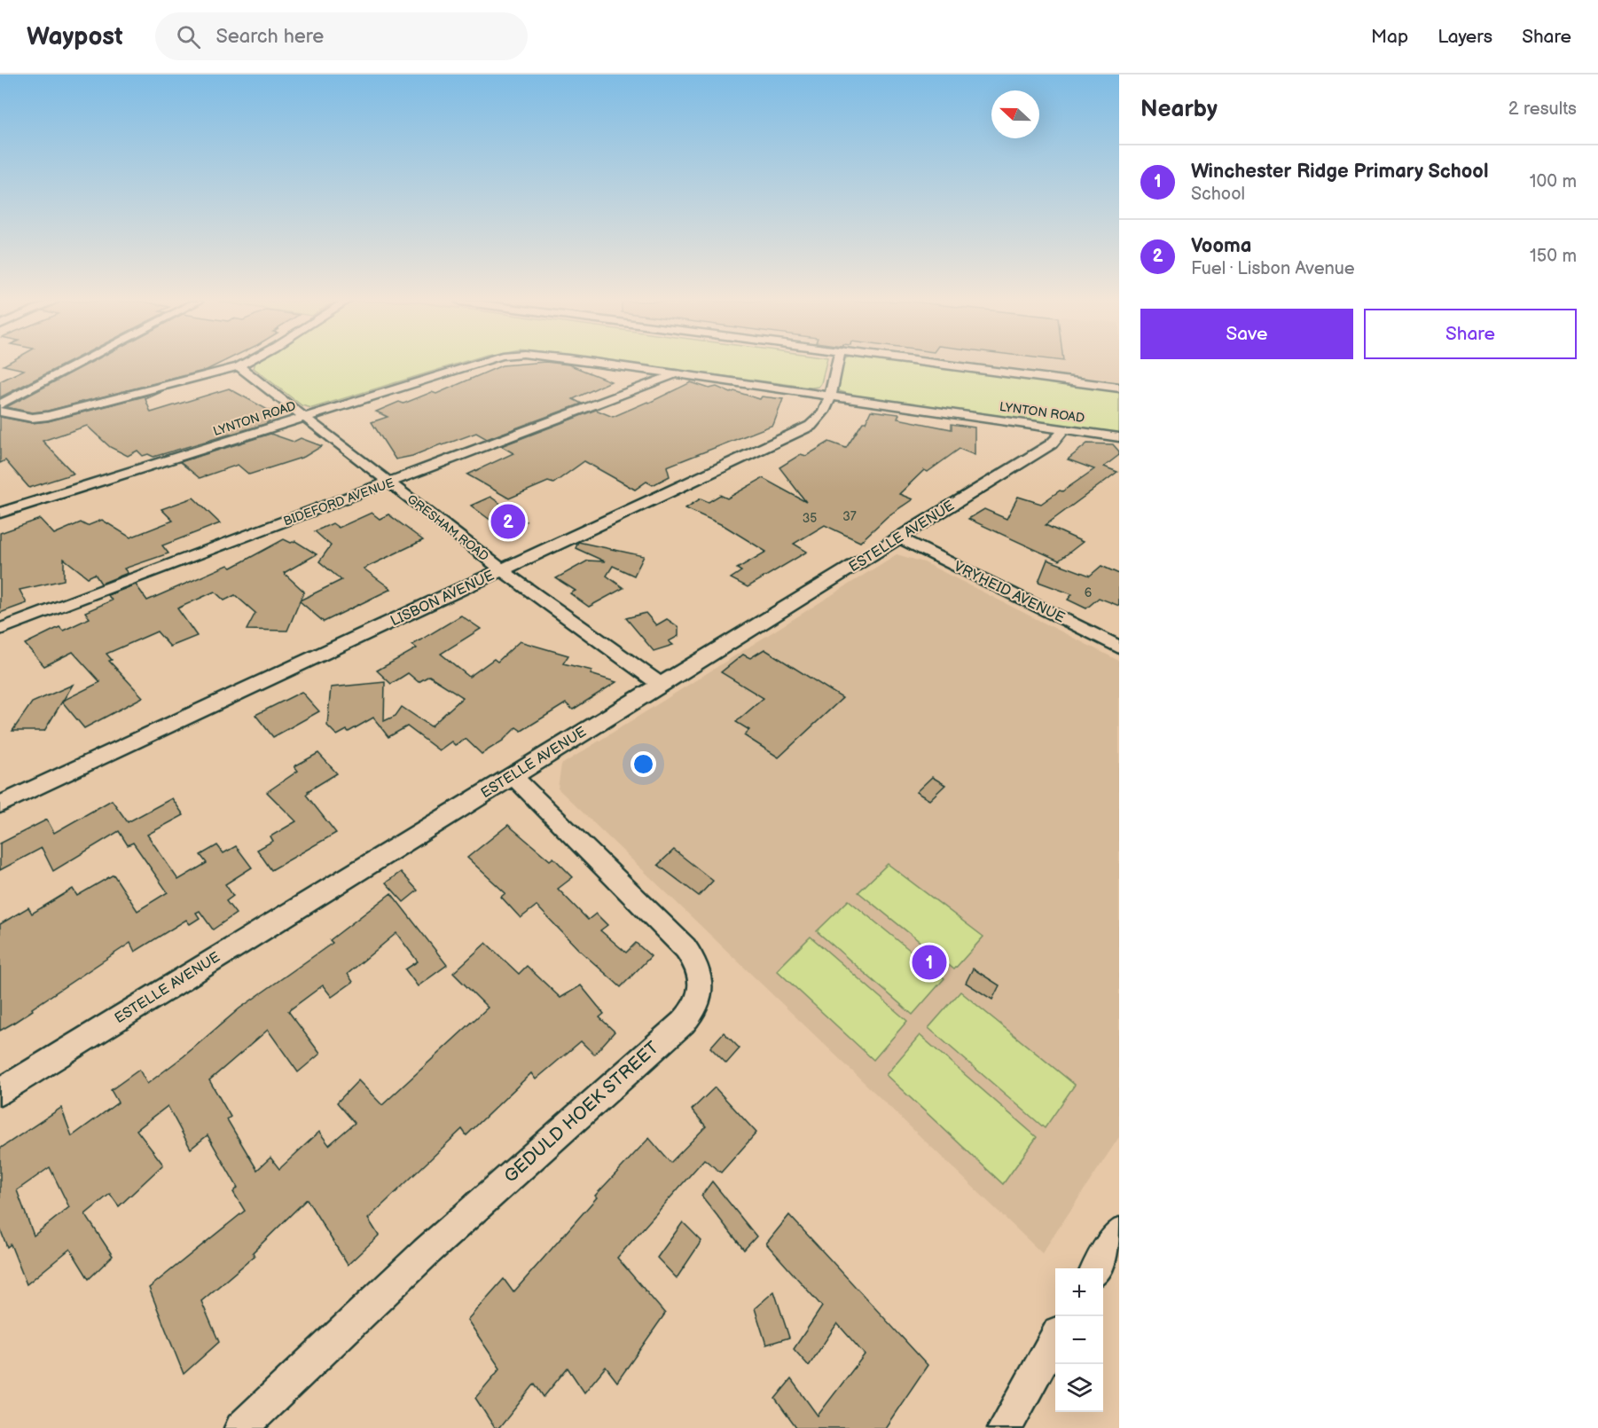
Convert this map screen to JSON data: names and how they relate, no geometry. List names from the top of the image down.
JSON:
{
  "streets": {
    "street": [
      "LYNTON ROAD",
      "BIDEFORD AVENUE",
      "GRESHAM ROAD",
      "ESTELLE AVENUE",
      "VRYHEID AVENUE",
      "LISBON AVENUE",
      "GEDULD HOEK STREET"
    ]
  },
  "crossings": [
    ["LYNTON ROAD", "BIDEFORD AVENUE"],
    ["LYNTON ROAD", "GRESHAM ROAD"],
    ["LYNTON ROAD", "ESTELLE AVENUE"],
    ["LYNTON ROAD", "LISBON AVENUE"],
    ["BIDEFORD AVENUE", "GRESHAM ROAD"],
    ["GRESHAM ROAD", "ESTELLE AVENUE"],
    ["GRESHAM ROAD", "LISBON AVENUE"],
    ["ESTELLE AVENUE", "VRYHEID AVENUE"],
    ["ESTELLE AVENUE", "GEDULD HOEK STREET"]
  ],
  "house_numbers": ["37", "35", "6"],
  "north": "left",
  "page": {
    "header": "Waypost",
    "search": "Search here",
    "nav": ["Map", "Layers", "Share"],
    "heading": ["Nearby", "2 results"],
    "list": [
      {
        "mark": "1",
        "name": "Winchester Ridge Primary School",
        "note": "School",
        "value": "100 m"
      },
      {
        "mark": "2",
        "name": "Vooma",
        "note": "Fuel · Lisbon Avenue",
        "value": "150 m"
      }
    ],
    "buttons": ["Save", "Share"],
    "pins": ["2", "1"],
    "map_buttons": ["+", "−"]
  }
}
